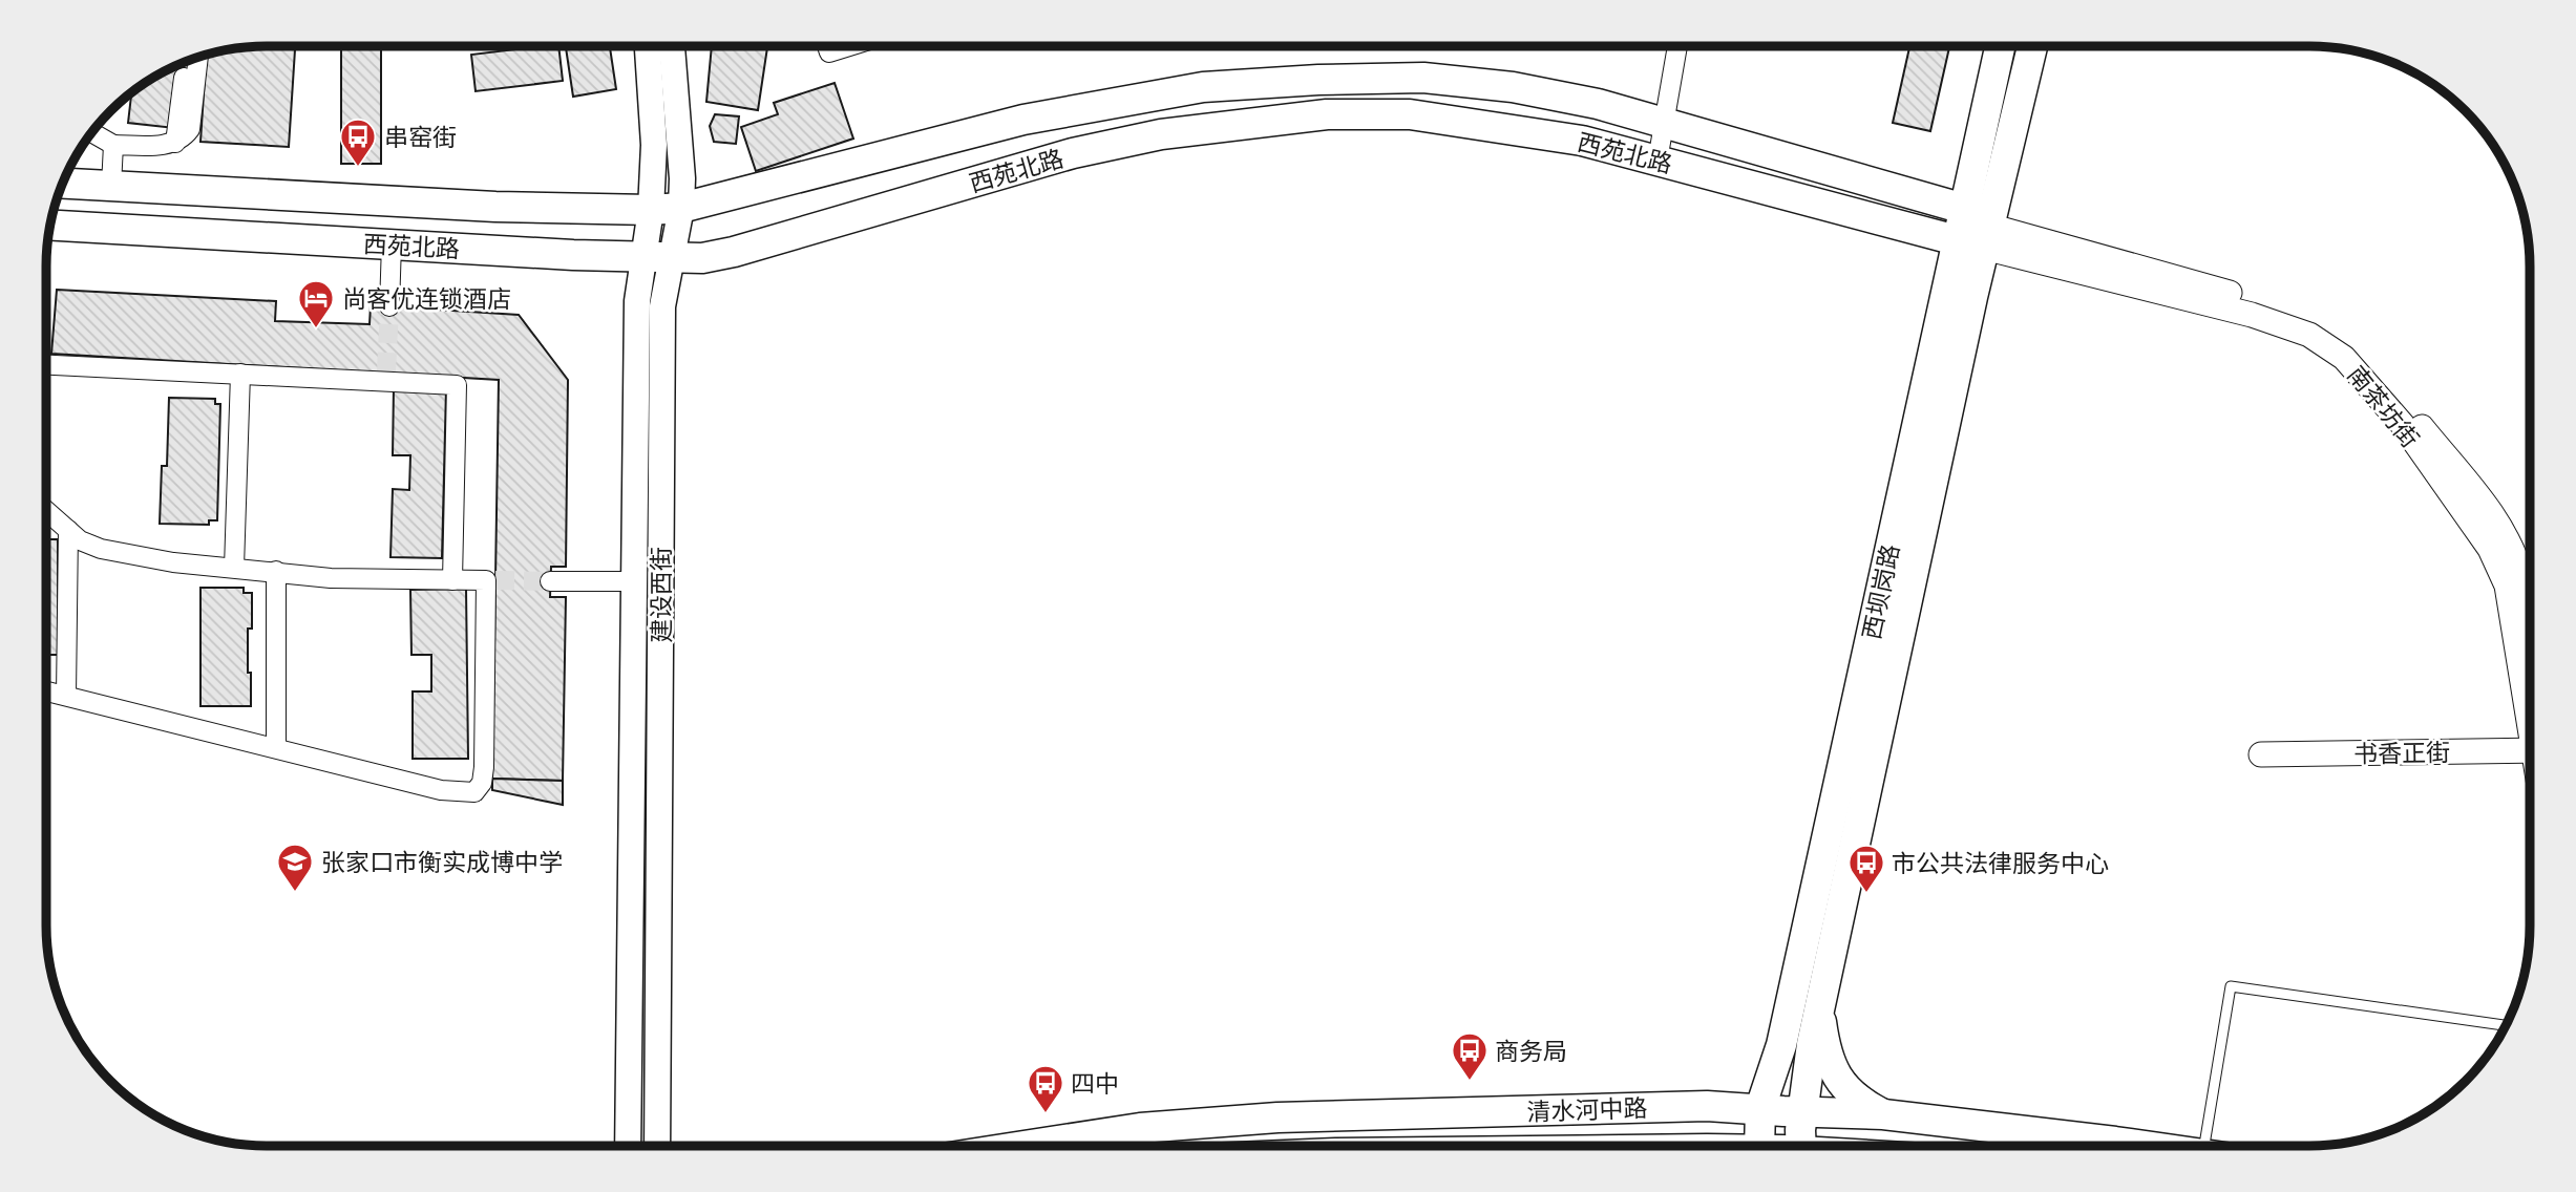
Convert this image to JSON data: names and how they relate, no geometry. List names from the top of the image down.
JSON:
{
  "streets": {
    "main road": [
      "西苑北路",
      "西坝岗路",
      "建设西街",
      "清水河中路"
    ],
    "street": ["南茶坊街", "书香正街"]
  },
  "crossings": [
    ["西苑北路", "南茶坊街"],
    ["西苑北路", "西坝岗路"],
    ["西苑北路", "建设西街"],
    ["南茶坊街", "西坝岗路"],
    ["西坝岗路", "清水河中路"]
  ],
  "places": {
    "bus stop": [
      "串窑街",
      "市公共法律服务中心",
      "商务局",
      "四中"
    ],
    "hotel": ["尚客优连锁酒店"],
    "school or university": ["张家口市衡实成博中学"]
  }
}
